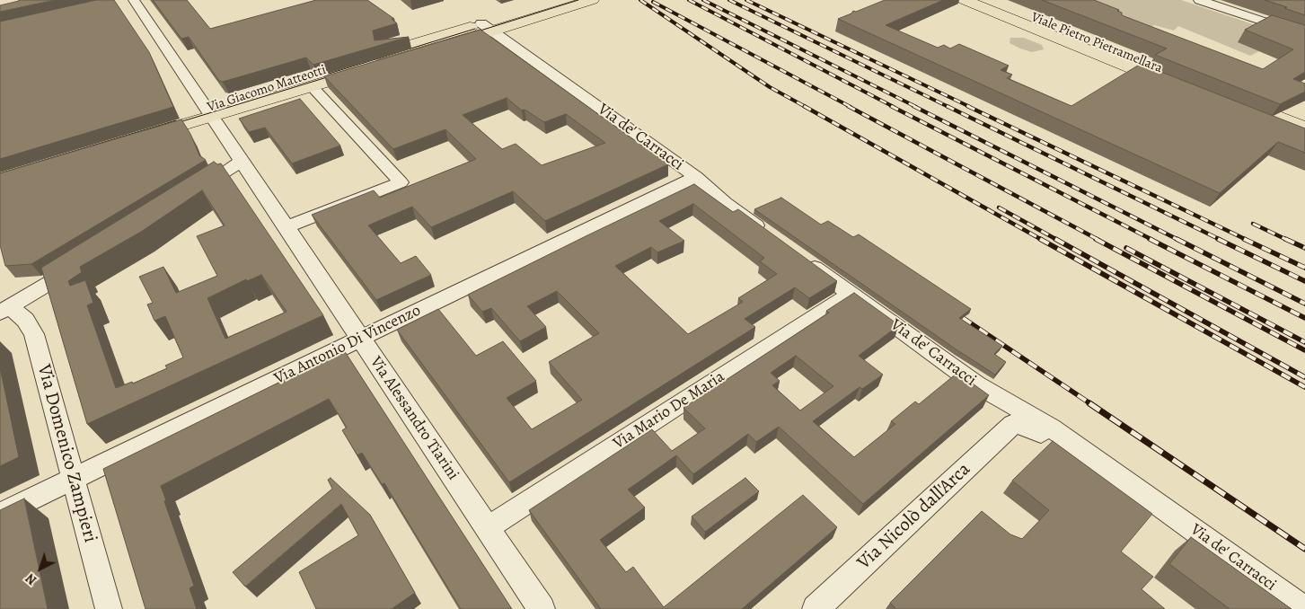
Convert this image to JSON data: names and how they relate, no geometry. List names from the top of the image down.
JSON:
{
  "streets": {
    "main road": ["Viale Pietro Pietramellara", "Via Giacomo Matteotti"],
    "street": [
      "Via de' Carracci",
      "Via Antonio Di Vincenzo",
      "Via Mario De Maria",
      "Via Alessandro Tiarini",
      "Via Domenico Zampieri",
      "Via Nicolò dall'Arca"
    ]
  },
  "crossings": [
    ["Via Giacomo Matteotti", "Via de' Carracci"],
    ["Via Giacomo Matteotti", "Via Alessandro Tiarini"],
    ["Via de' Carracci", "Via Antonio Di Vincenzo"],
    ["Via de' Carracci", "Via Mario De Maria"],
    ["Via de' Carracci", "Via Nicolò dall'Arca"],
    ["Via Antonio Di Vincenzo", "Via Alessandro Tiarini"],
    ["Via Antonio Di Vincenzo", "Via Domenico Zampieri"],
    ["Via Mario De Maria", "Via Alessandro Tiarini"]
  ],
  "north": "bottom left"
}
